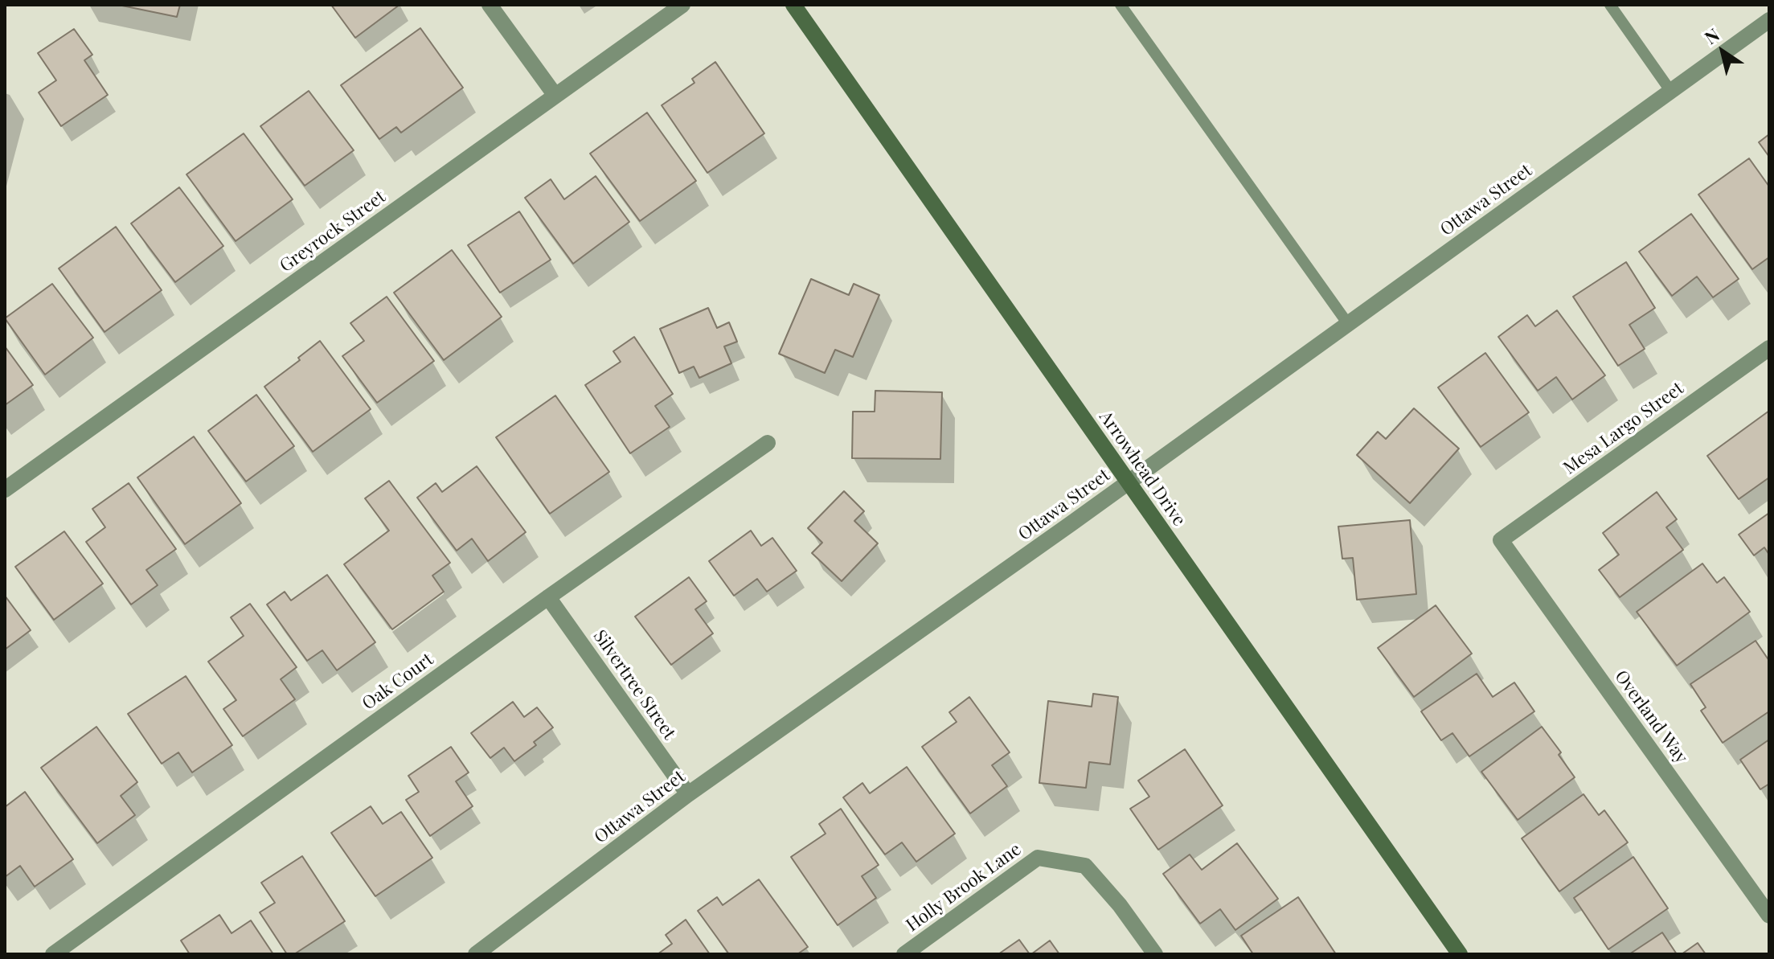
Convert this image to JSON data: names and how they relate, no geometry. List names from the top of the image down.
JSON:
{
  "streets": {
    "main road": ["Arrowhead Drive"],
    "street": [
      "Ottawa Street",
      "Greyrock Street",
      "Mesa Largo Street",
      "Oak Court",
      "Silvertree Street",
      "Overland Way",
      "Holly Brook Lane"
    ]
  },
  "crossings": [
    ["Ottawa Street", "Arrowhead Drive"],
    ["Ottawa Street", "Silvertree Street"],
    ["Mesa Largo Street", "Overland Way"],
    ["Oak Court", "Silvertree Street"]
  ],
  "north": "top left"
}
